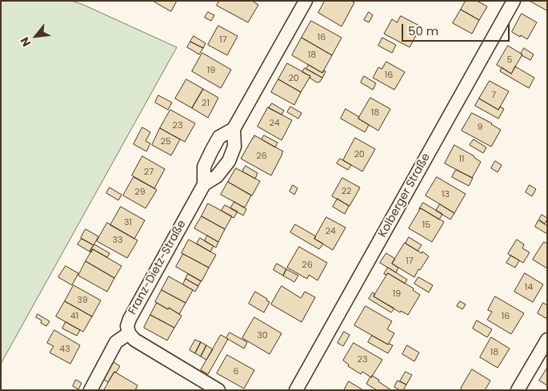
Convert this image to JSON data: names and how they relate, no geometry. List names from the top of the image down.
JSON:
{
  "streets": {
    "street": ["Kolberger Straße", "Franz-Dietz-Straße"]
  },
  "house_numbers": [
    "16",
    "17",
    "18",
    "5",
    "19",
    "16",
    "20",
    "7",
    "21",
    "18",
    "24",
    "23",
    "9",
    "25",
    "20",
    "26",
    "11",
    "27",
    "22",
    "29",
    "13",
    "31",
    "15",
    "24",
    "33",
    "17",
    "26",
    "14",
    "19",
    "39",
    "41",
    "16",
    "30",
    "43",
    "18",
    "23",
    "6"
  ],
  "scale_bar": "50 m",
  "north": "bottom left"
}
